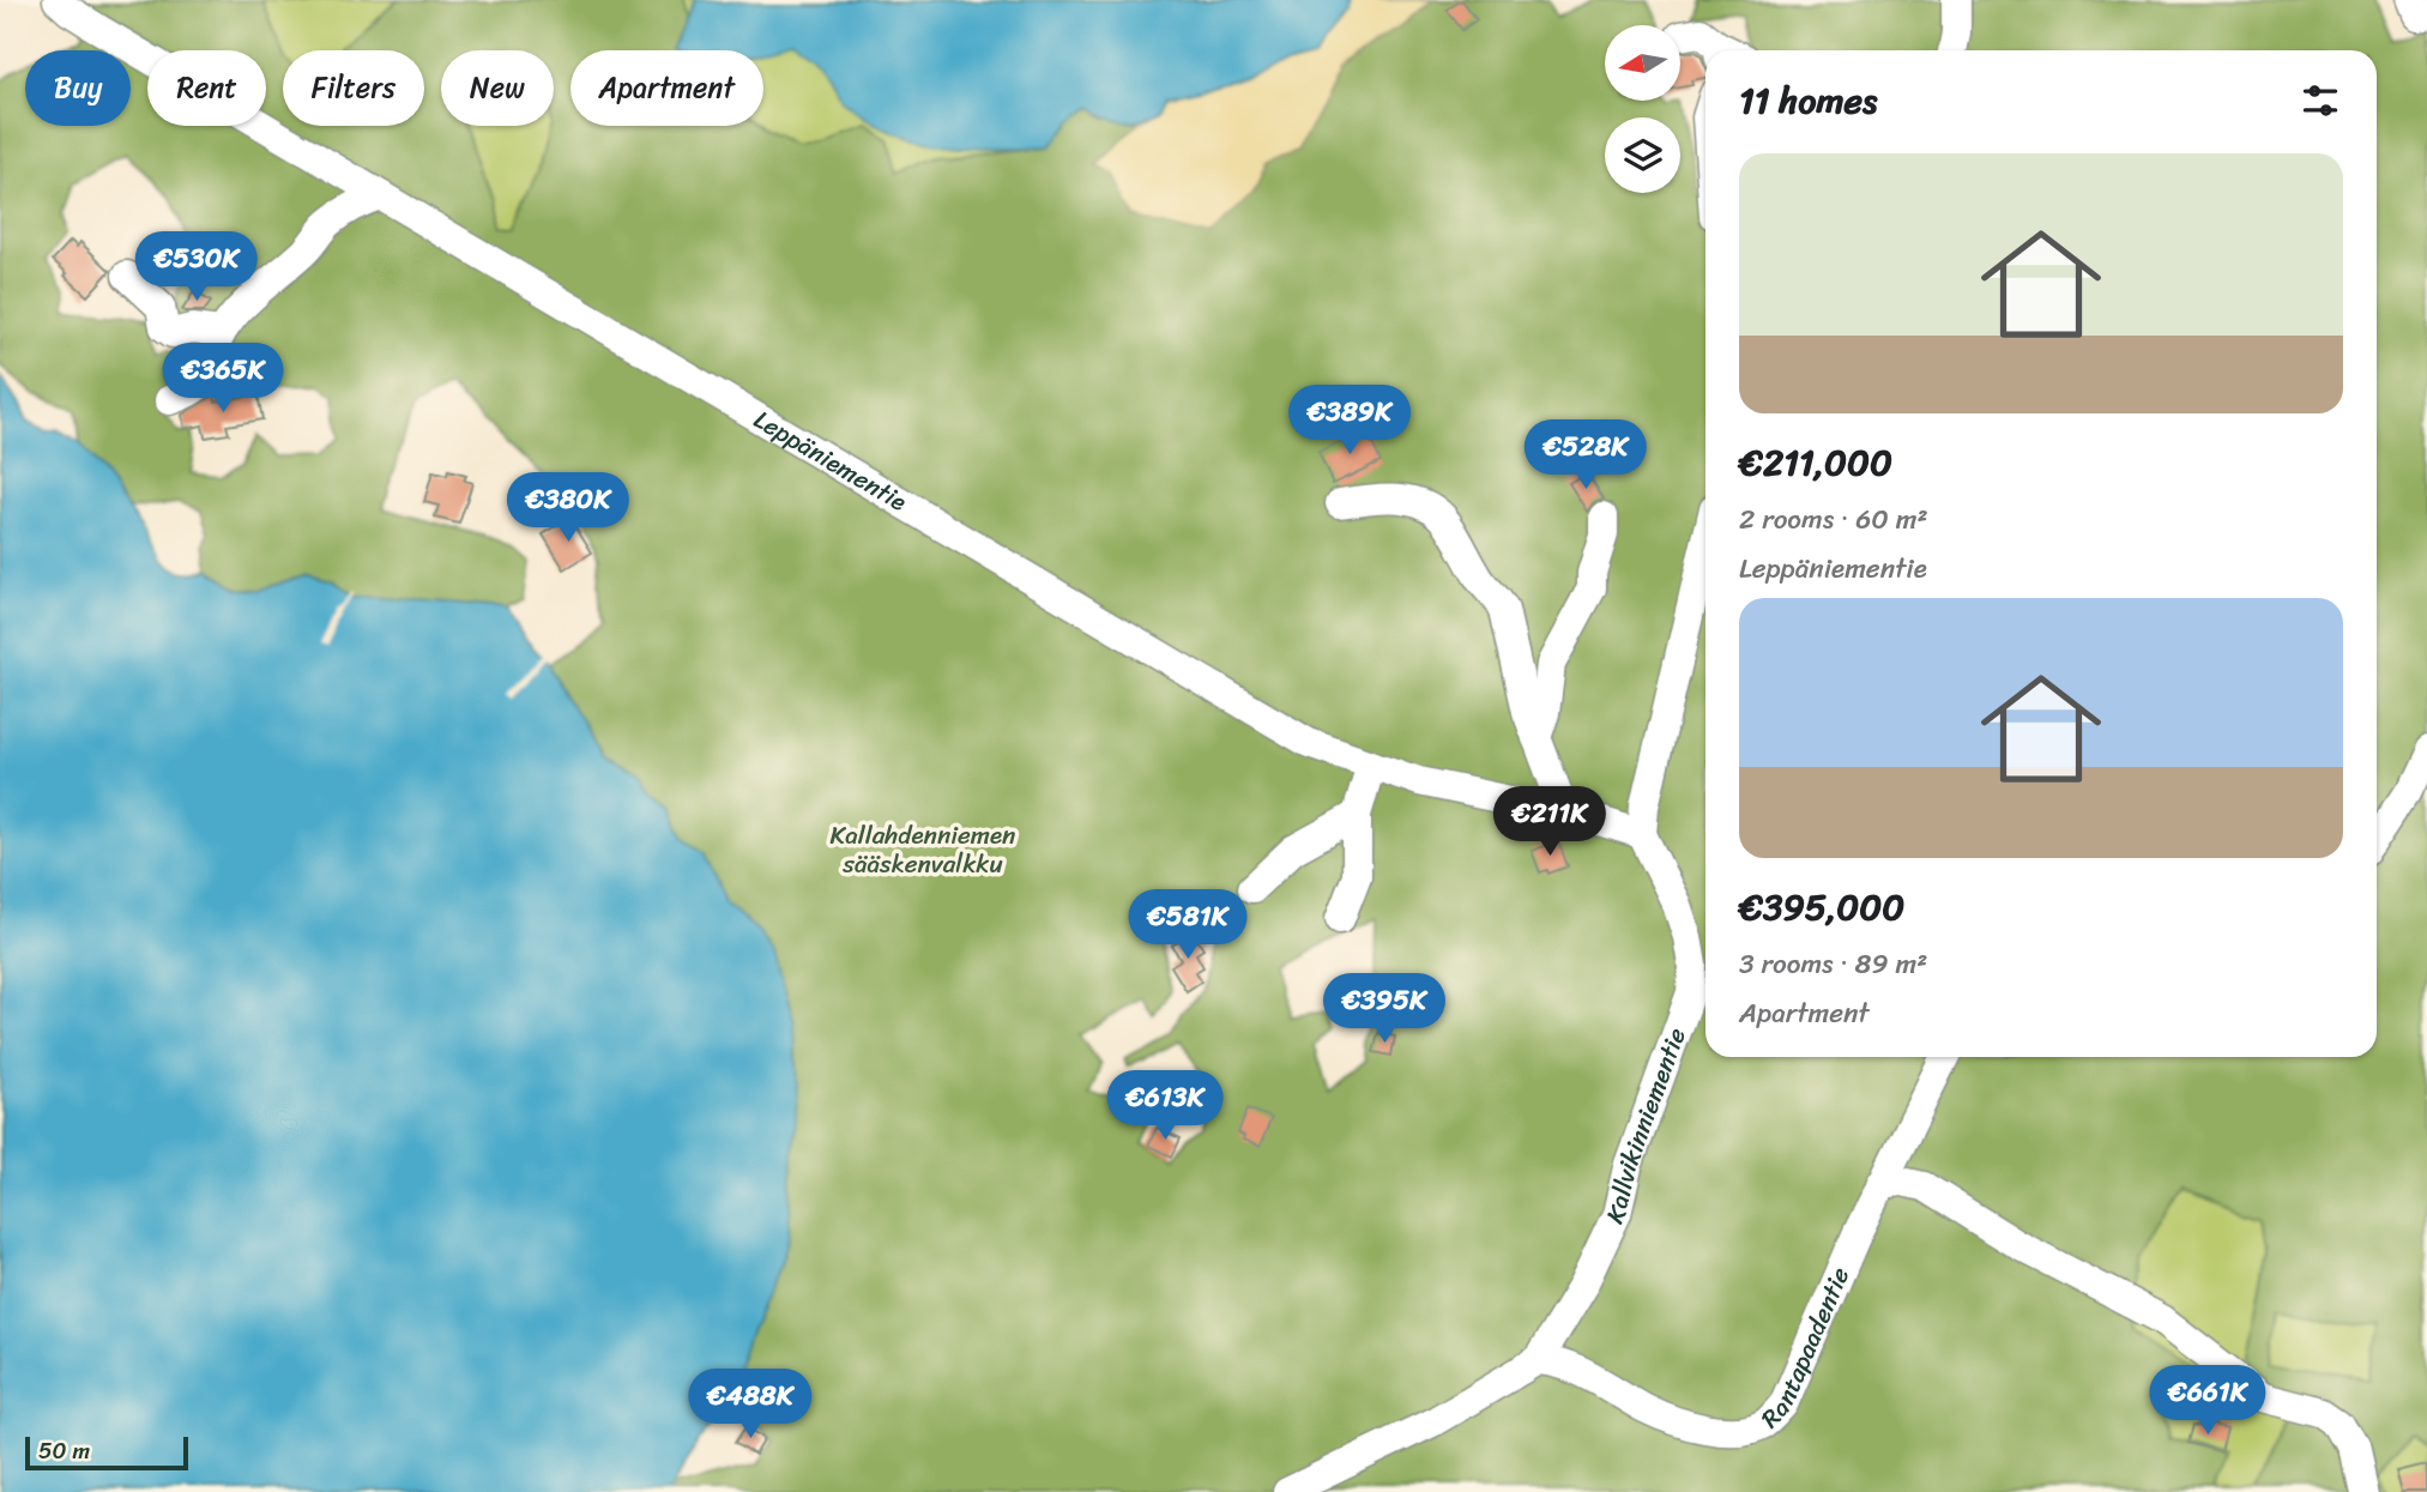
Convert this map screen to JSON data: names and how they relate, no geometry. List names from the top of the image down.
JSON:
{
  "streets": {
    "street": ["Leppäniementie", "Kallvikinniementie", "Rantapaadentie"]
  },
  "crossings": [
    ["Leppäniementie", "Kallvikinniementie"],
    ["Kallvikinniementie", "Rantapaadentie"]
  ],
  "parks": ["Kallahdenniemen sääskenvalkku"],
  "scale_bar": "50 m",
  "north": "left",
  "page": {
    "chip": [
      "Buy",
      "Rent",
      "Filters",
      "New",
      "Apartment"
    ],
    "heading": "11 homes",
    "list": [
      {
        "name": "€211,000",
        "note": "2 rooms · 60 m² · Leppäniementie"
      },
      {
        "name": "€395,000",
        "note": "3 rooms · 89 m² · Apartment"
      }
    ],
    "price": [
      "€530K",
      "€365K",
      "€389K",
      "€528K",
      "€380K",
      "€211K",
      "€581K",
      "€395K",
      "€613K",
      "€661K",
      "€488K"
    ],
    "scale": "50 m"
  }
}
